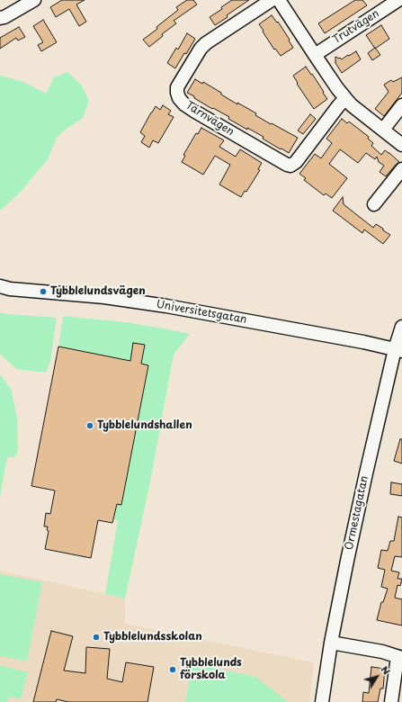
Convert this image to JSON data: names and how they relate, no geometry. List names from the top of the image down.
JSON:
{
  "streets": {
    "street": [
      "Trutvägen",
      "Tärnvägen",
      "Universitetsgatan",
      "Ormestagatan"
    ]
  },
  "crossings": [
    ["Universitetsgatan", "Ormestagatan"]
  ],
  "places": [
    "Tybblelundsvägen",
    "Tybblelundshallen",
    "Tybblelundsskolan",
    "Tybblelunds förskola"
  ],
  "north": "top right"
}
